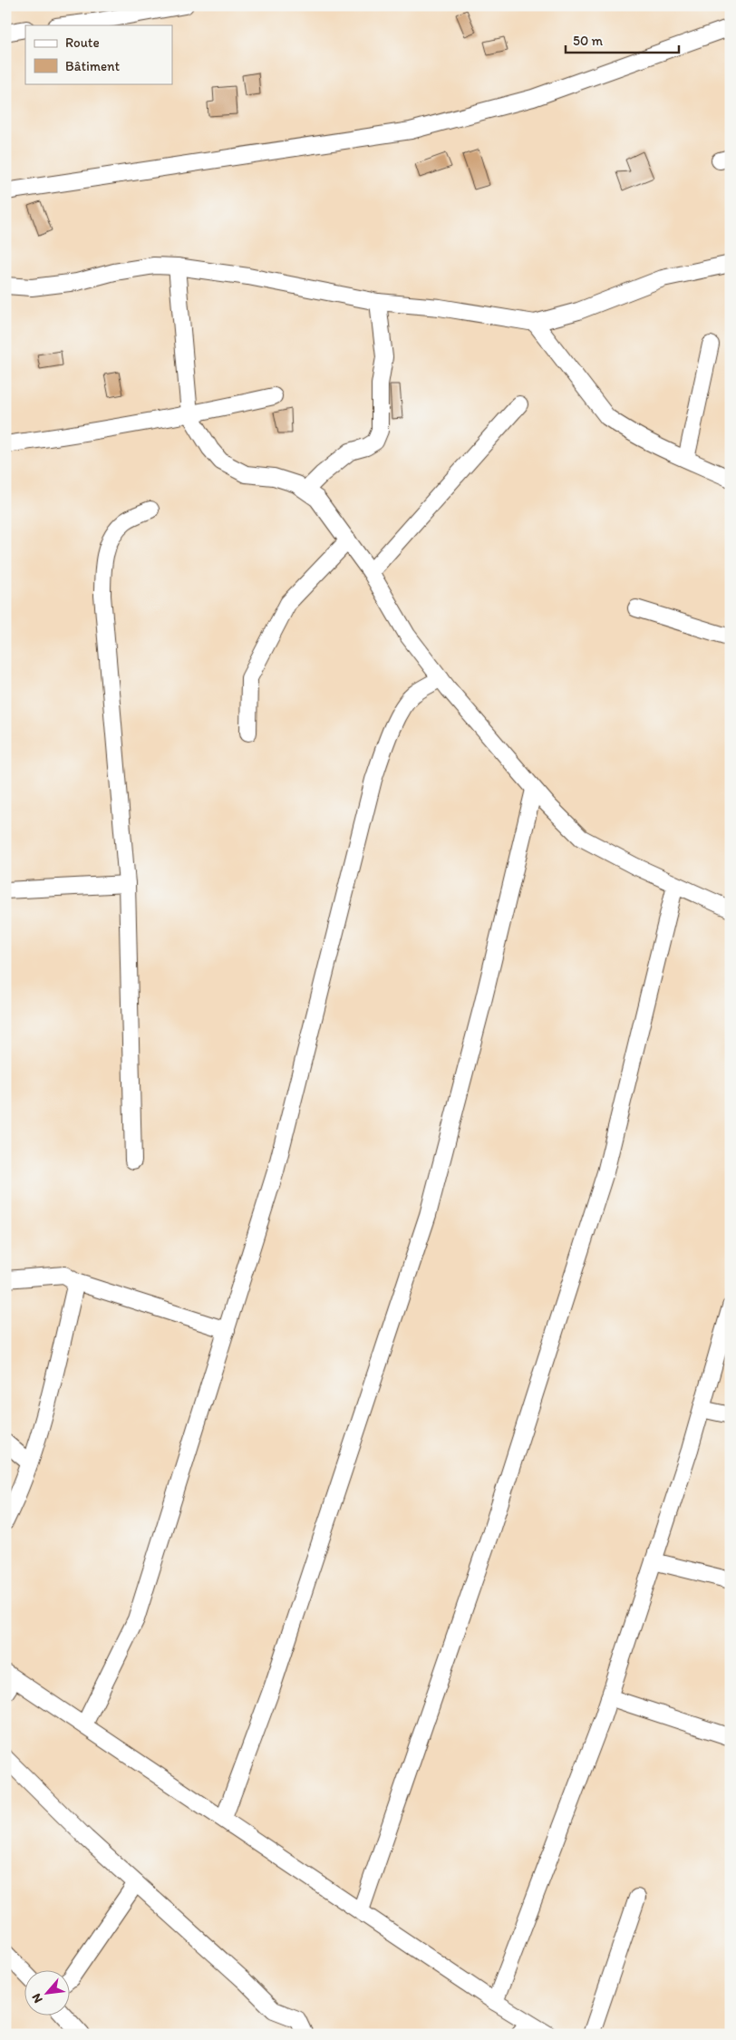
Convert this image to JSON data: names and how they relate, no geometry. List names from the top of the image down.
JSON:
{
  "legend": ["Route", "Bâtiment"],
  "scale_bar": "50 m",
  "north": "bottom left"
}
